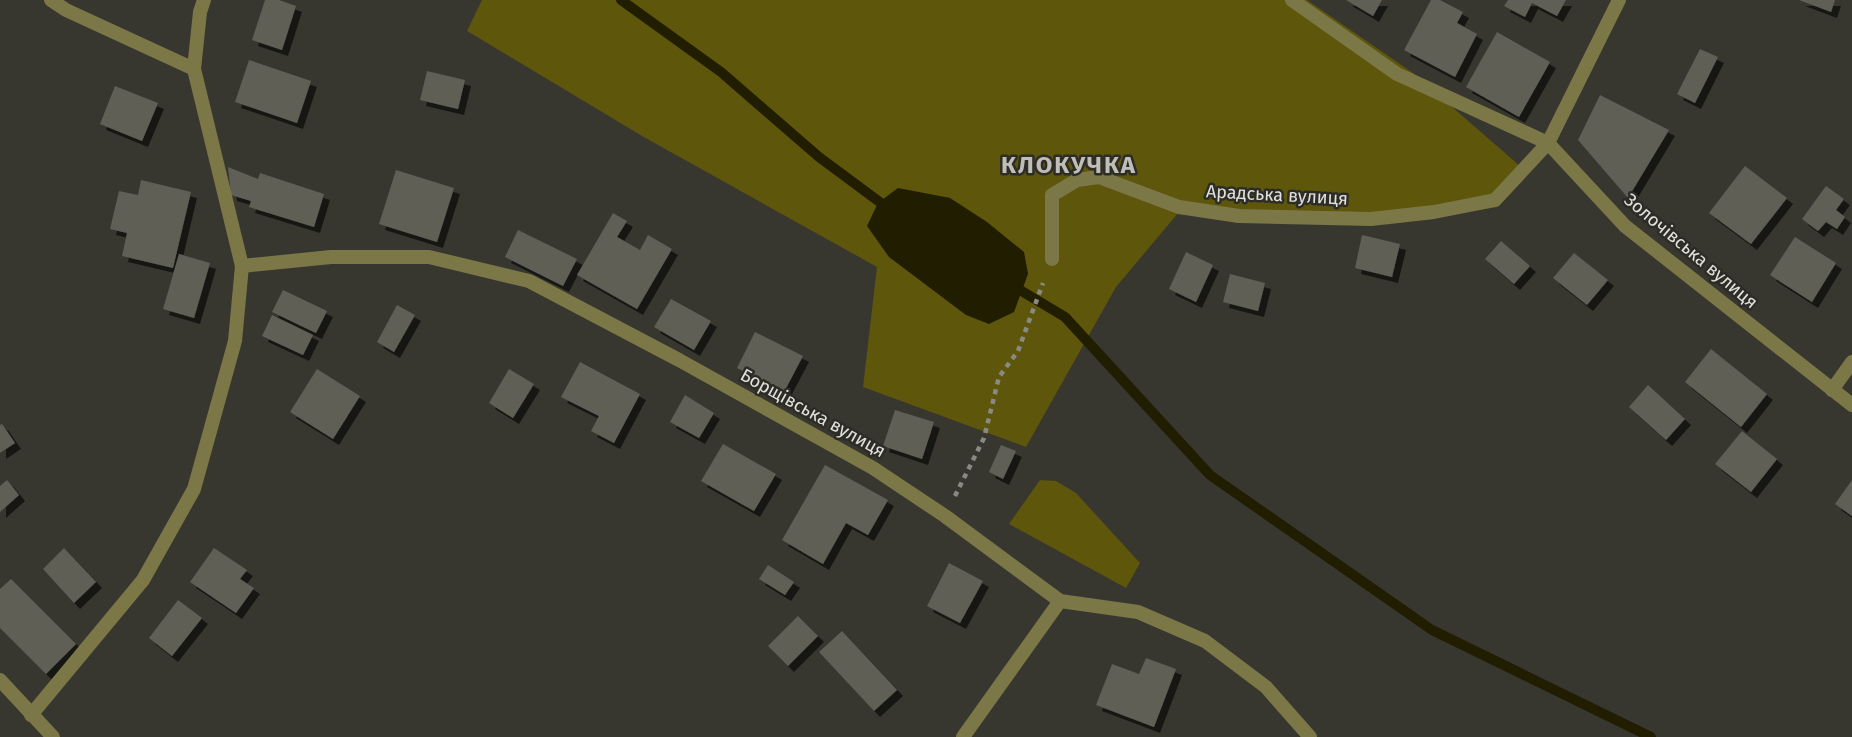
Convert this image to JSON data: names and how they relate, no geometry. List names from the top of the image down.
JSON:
{
  "streets": {
    "street": ["Арадська вулиця", "Золочівська вулиця", "Борщівська вулиця"]
  },
  "crossings": [
    ["Арадська вулиця", "Золочівська вулиця"]
  ],
  "districts": ["КЛОКУЧКА"]
}
